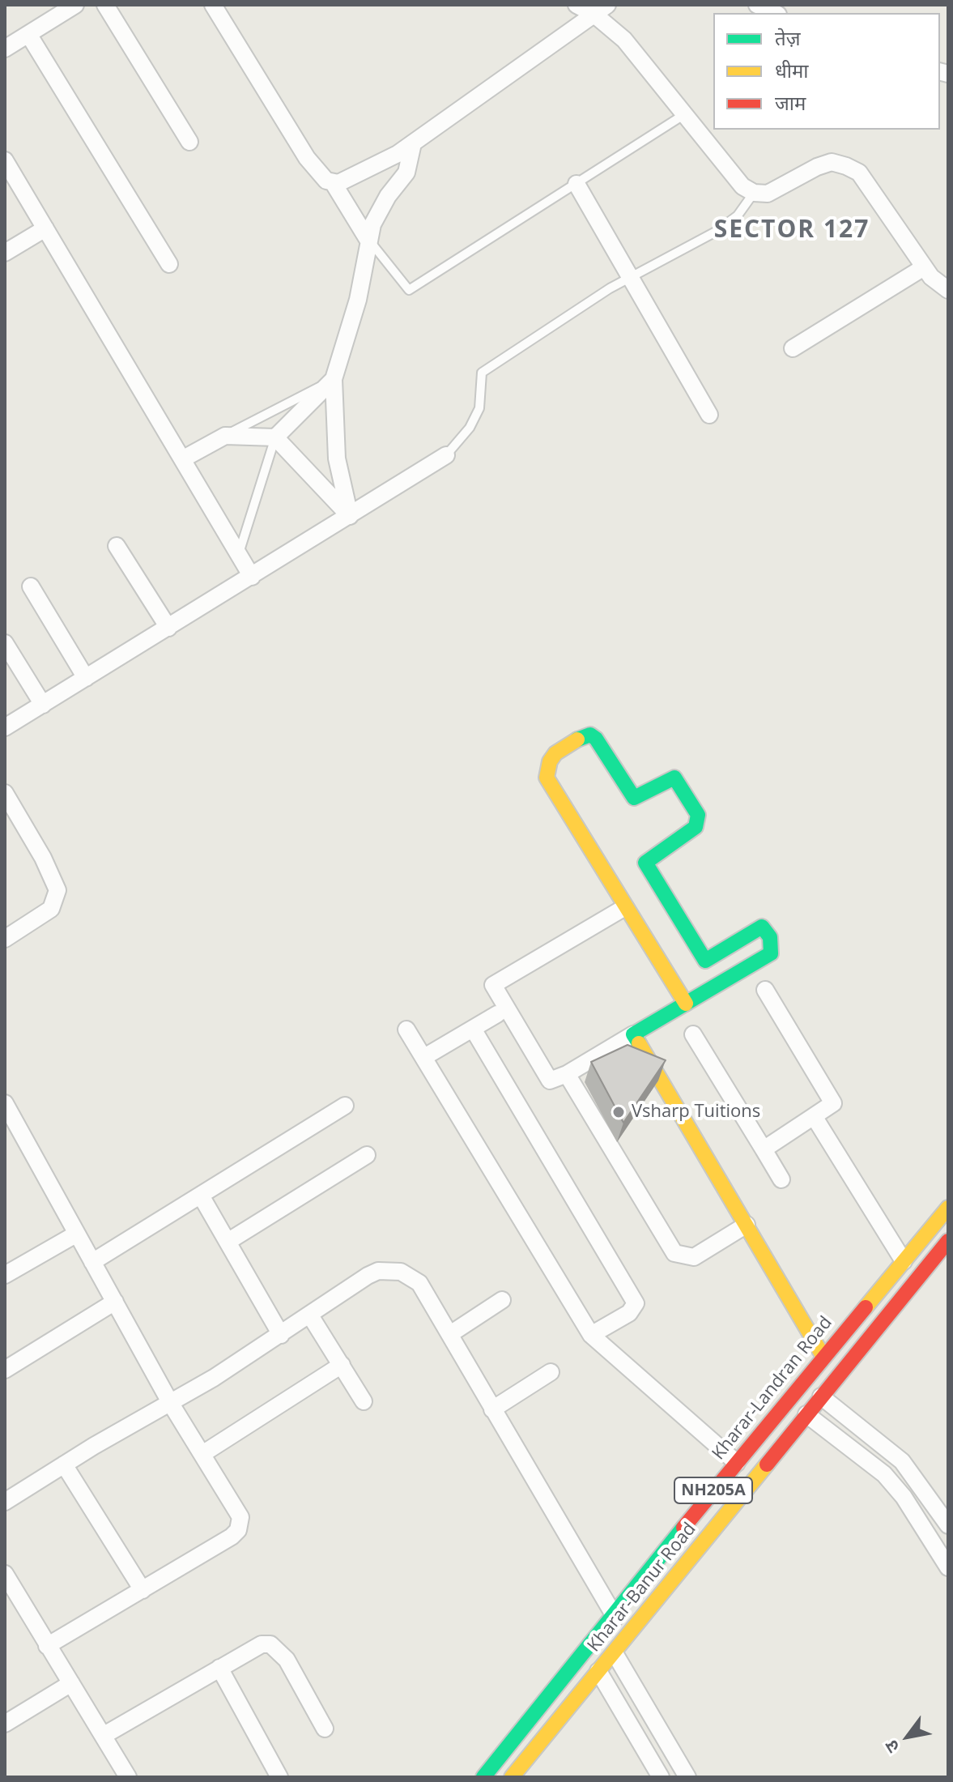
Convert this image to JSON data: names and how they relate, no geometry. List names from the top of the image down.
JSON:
{
  "streets": {
    "main road": ["Kharar-Landran Road", "NH205A", "Kharar-Banur Road"]
  },
  "districts": ["SECTOR 127"],
  "places": ["Vsharp Tuitions"],
  "legend": ["तेज़", "धीमा", "जाम"],
  "north": "bottom left"
}
